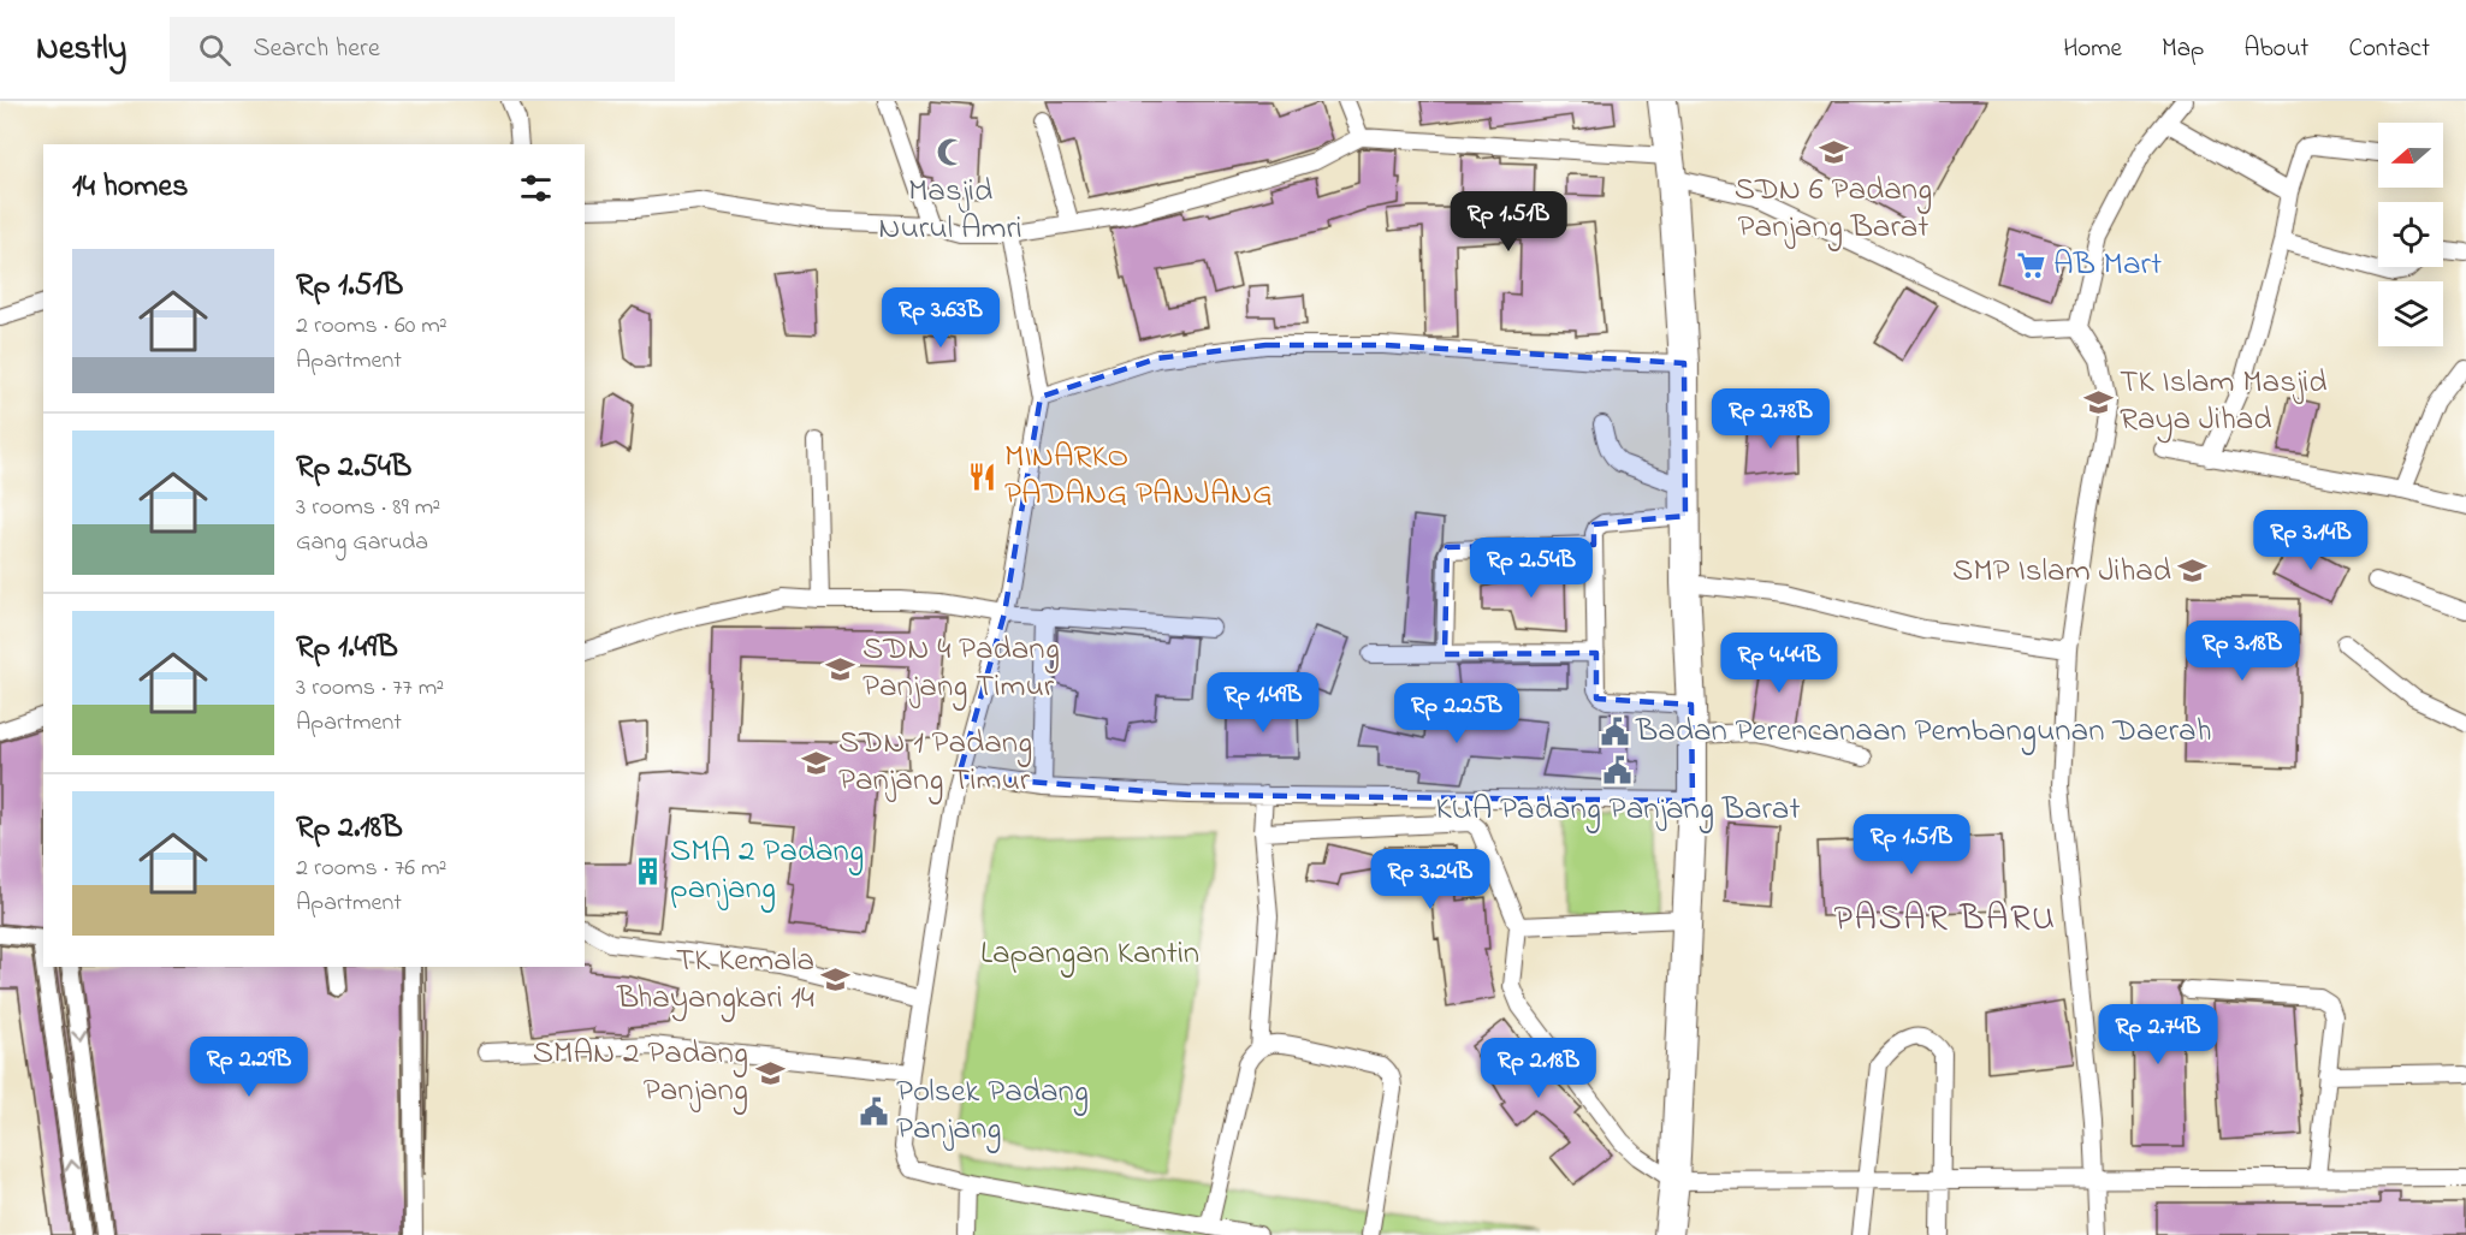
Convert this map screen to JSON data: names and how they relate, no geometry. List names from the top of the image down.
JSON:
{
  "districts": ["PASAR BARU"],
  "parks": ["Lapangan Kantin"],
  "places": {
    "school or university": [
      "SDN 6 Padang Panjang Barat",
      "TK Islam Masjid Raya Jihad",
      "SMP Islam Jihad",
      "SDN 4 Padang Panjang Timur",
      "SDN 1 Padang Panjang Timur",
      "TK Kemala Bhayangkari 14",
      "SMAN 2 Padang Panjang"
    ],
    "mosque": ["Masjid Nurul Amri"],
    "supermarket": ["AB Mart"],
    "restaurant": ["MINARKO PADANG PANJANG"],
    "public building": ["Badan Perencanaan Pembangunan Daerah", "KUA Padang Panjang Barat", "Polsek Padang Panjang"],
    "building": ["SMA 2 Padang panjang"]
  },
  "north": "left",
  "page": {
    "header": "Nestly",
    "search": "Search here",
    "nav": [
      "Home",
      "Map",
      "About",
      "Contact"
    ],
    "heading": "14 homes",
    "price": [
      "Rp 1.51B",
      "Rp 3.63B",
      "Rp 2.78B",
      "Rp 3.14B",
      "Rp 2.54B",
      "Rp 3.18B",
      "Rp 4.44B",
      "Rp 1.49B",
      "Rp 2.25B",
      "Rp 1.51B",
      "Rp 3.24B",
      "Rp 2.74B",
      "Rp 2.29B",
      "Rp 2.18B"
    ],
    "list": [
      {
        "name": "Rp 1.51B",
        "note": "2 rooms · 60 m² · Apartment"
      },
      {
        "name": "Rp 2.54B",
        "note": "3 rooms · 89 m² · Gang Garuda"
      },
      {
        "name": "Rp 1.49B",
        "note": "3 rooms · 77 m² · Apartment"
      },
      {
        "name": "Rp 2.18B",
        "note": "2 rooms · 76 m² · Apartment"
      }
    ]
  }
}
